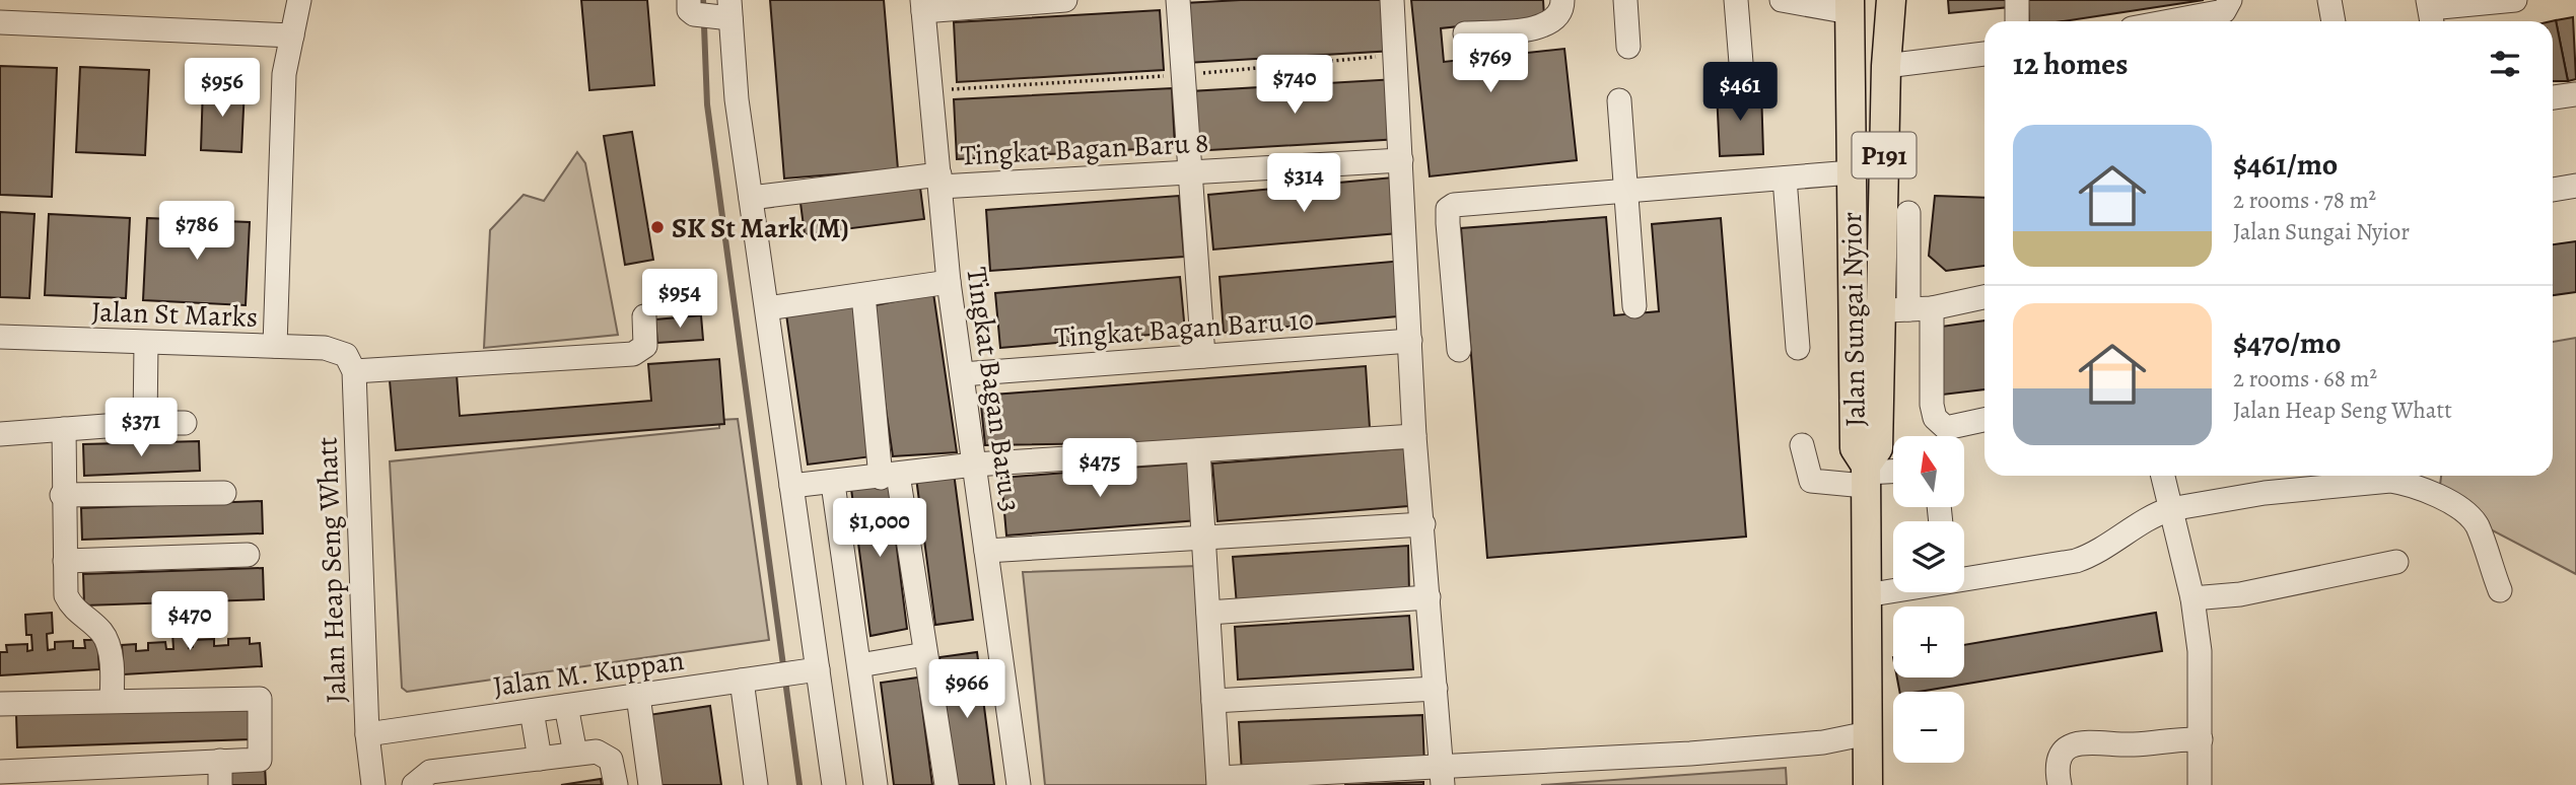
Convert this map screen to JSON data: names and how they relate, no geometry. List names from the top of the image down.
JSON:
{
  "streets": {
    "main road": ["P191", "Jalan Sungai Nyior"],
    "street": [
      "Tingkat Bagan Baru 8",
      "Jalan St Marks",
      "Tingkat Bagan Baru 10",
      "Tingkat Bagan Baru 3",
      "Jalan Heap Seng Whatt",
      "Jalan M. Kuppan"
    ]
  },
  "crossings": [
    ["Tingkat Bagan Baru 8", "Tingkat Bagan Baru 3"],
    ["Jalan St Marks", "Jalan Heap Seng Whatt"],
    ["Tingkat Bagan Baru 10", "Tingkat Bagan Baru 3"],
    ["Jalan Heap Seng Whatt", "Jalan M. Kuppan"]
  ],
  "places": ["SK St Mark (M)"],
  "north": "top",
  "page": {
    "heading": "12 homes",
    "price": [
      "$769",
      "$740",
      "$956",
      "$461",
      "$314",
      "$786",
      "$954",
      "$371",
      "$475",
      "$1,000",
      "$470",
      "$966"
    ],
    "list": [
      {
        "name": "$461/mo",
        "note": "2 rooms · 78 m² · Jalan Sungai Nyior"
      },
      {
        "name": "$470/mo",
        "note": "2 rooms · 68 m² · Jalan Heap Seng Whatt"
      }
    ],
    "map_buttons": ["+", "−"]
  }
}
